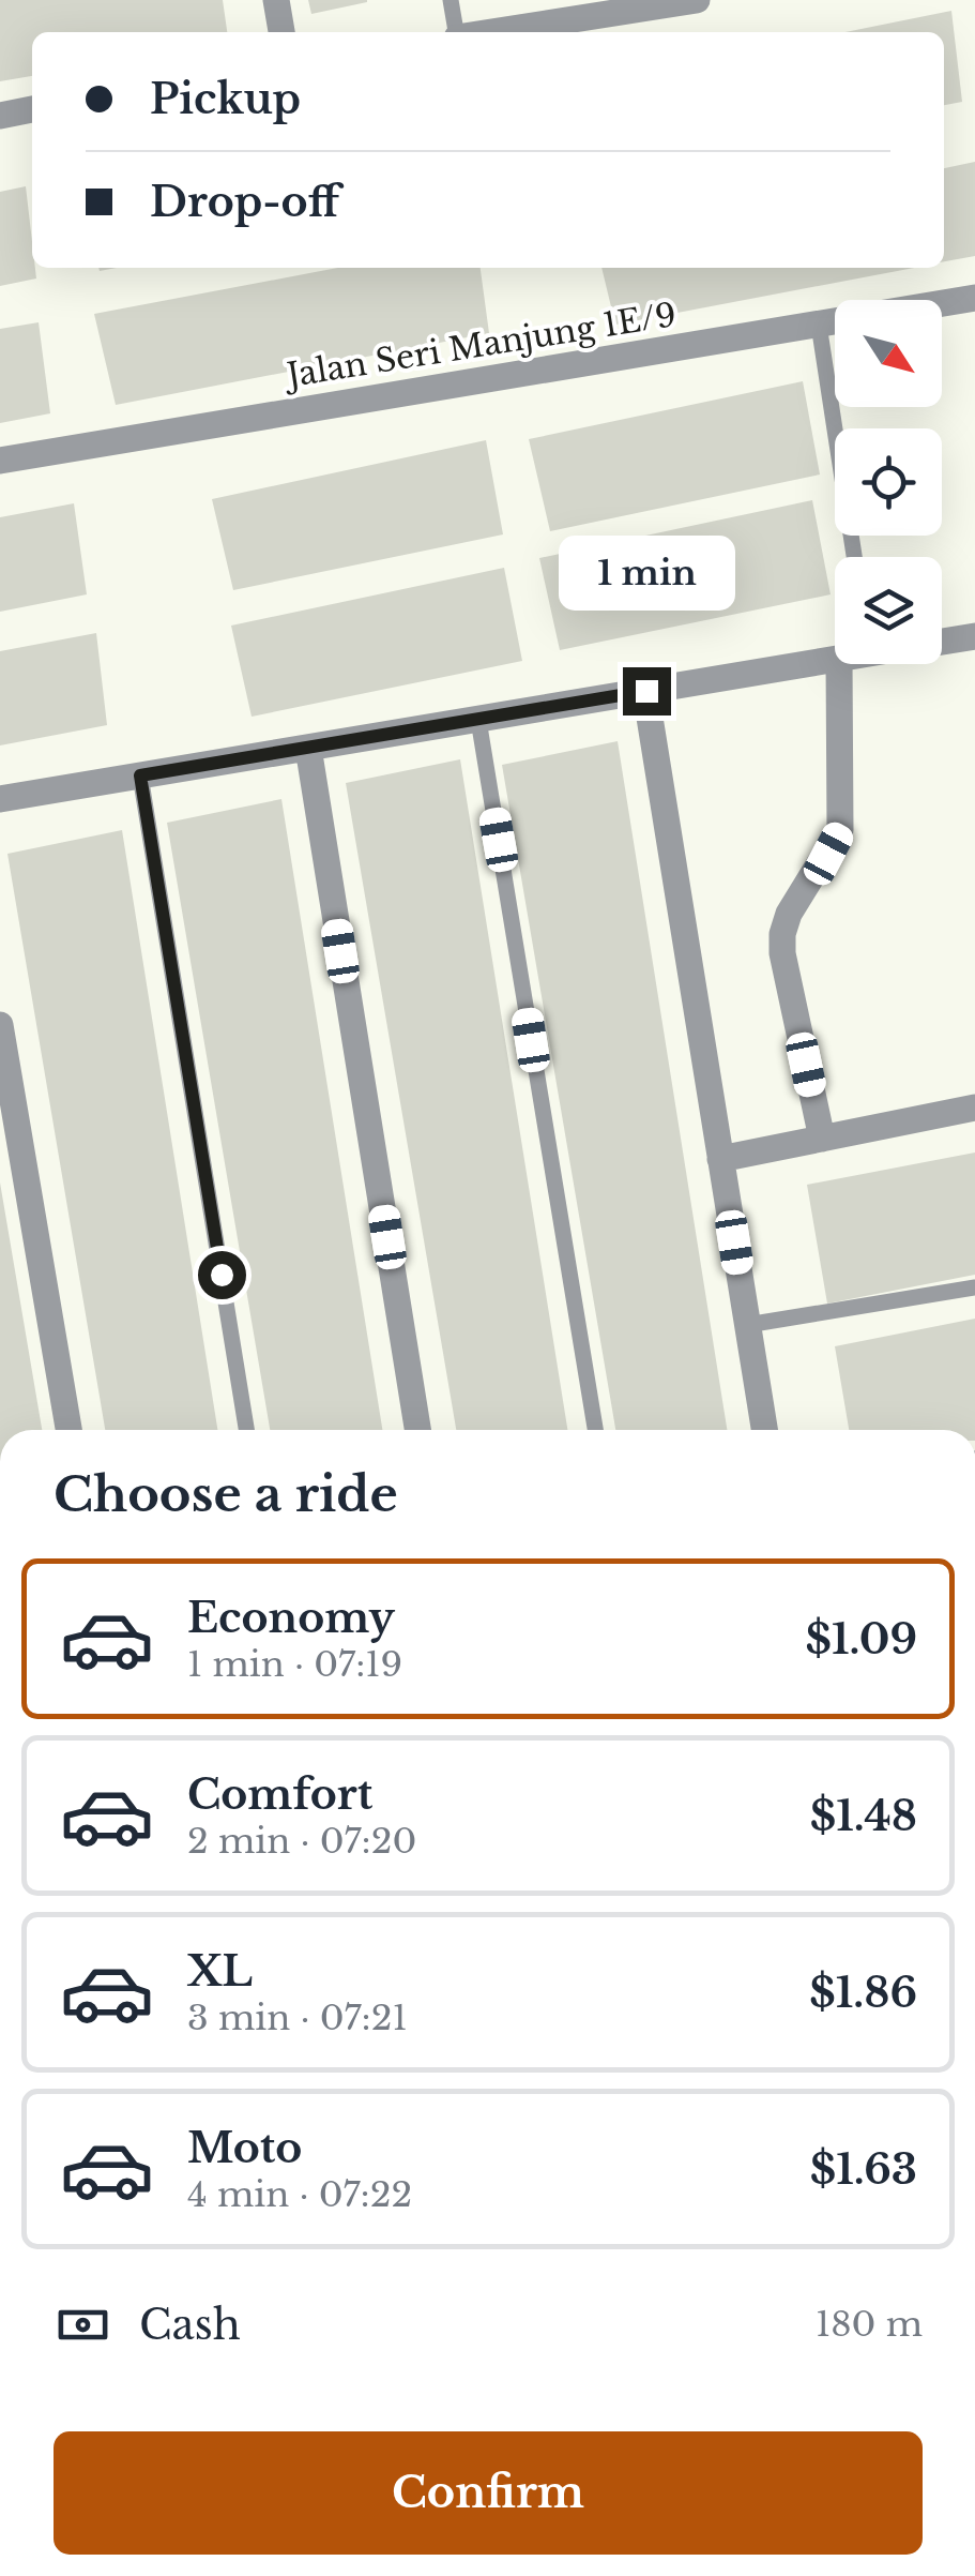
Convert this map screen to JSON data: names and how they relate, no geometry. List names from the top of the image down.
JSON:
{
  "streets": {
    "street": ["Jalan Seri Manjung 1E/9"]
  },
  "north": "bottom right",
  "page": {
    "banner": ["Pickup", "Drop-off"],
    "bubble": "1 min",
    "heading": "Choose a ride",
    "list": [
      {
        "name": "Economy",
        "note": "1 min · 07:19",
        "value": "$1.09"
      },
      {
        "name": "Comfort",
        "note": "2 min · 07:20",
        "value": "$1.48"
      },
      {
        "name": "XL",
        "note": "3 min · 07:21",
        "value": "$1.86"
      },
      {
        "name": "Moto",
        "note": "4 min · 07:22",
        "value": "$1.63"
      }
    ],
    "pay": ["Cash", "180 m"],
    "buttons": "Confirm"
  }
}
